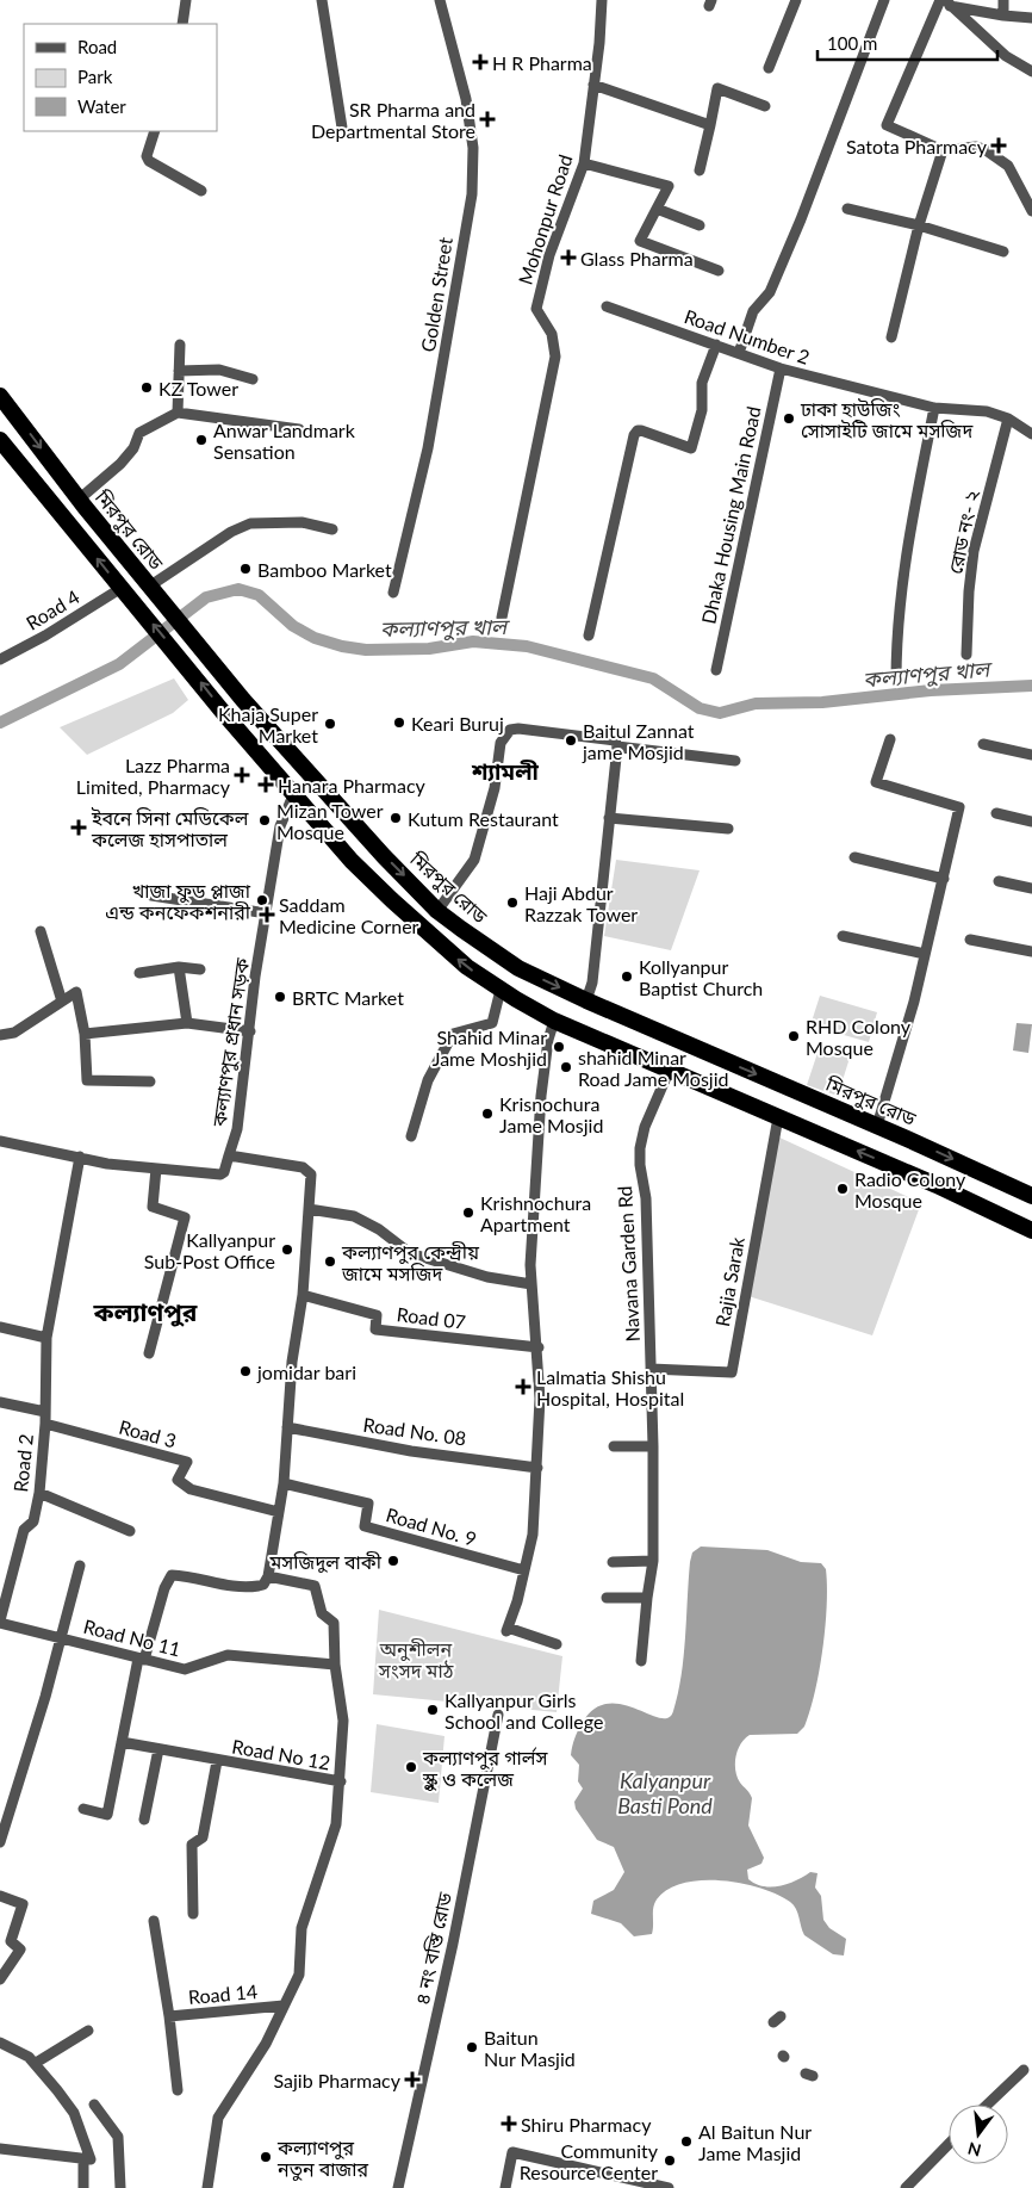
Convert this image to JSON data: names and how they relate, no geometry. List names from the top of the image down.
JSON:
{
  "streets": {
    "highway": ["মিরপুর রোড"],
    "street": [
      "Mohonpur Road",
      "Golden Street",
      "Road Number 2",
      "Dhaka Housing Main Road",
      "রোড নং- ২",
      "Road 4",
      "কল্যাণপুর প্রধান সড়ক",
      "Navana Garden Rd",
      "Rajia Sarak",
      "Road 07",
      "Road No. 08",
      "Road 3",
      "Road 2",
      "Road No. 9",
      "Road No 11",
      "Road No 12",
      "৪ নং বস্তি রোড",
      "Road 14"
    ]
  },
  "crossings": [
    ["Road Number 2", "Dhaka Housing Main Road"],
    ["Road Number 2", "রোড নং- ২"],
    ["কল্যাণপুর প্রধান সড়ক", "Road 07"],
    ["কল্যাণপুর প্রধান সড়ক", "Road No. 08"],
    ["কল্যাণপুর প্রধান সড়ক", "Road 3"],
    ["কল্যাণপুর প্রধান সড়ক", "Road No. 9"],
    ["Navana Garden Rd", "Rajia Sarak"],
    ["Road 3", "Road 2"],
    ["Road 2", "Road No 11"]
  ],
  "districts": ["শ্যামলী", "কল্যাণপুর"],
  "water": ["কল্যাণপুর খাল", "Kalyanpur Basti Pond"],
  "parks": ["অনুশীলন সংসদ মাঠ"],
  "places": {
    "health": [
      "H R Pharma",
      "SR Pharma and Departmental Store",
      "Satota Pharmacy",
      "Glass Pharma",
      "Lazz Pharma Limited, Pharmacy",
      "Hanara Pharmacy",
      "ইবনে সিনা মেডিকেল কলেজ হাসপাতাল",
      "Saddam Medicine Corner",
      "Lalmatia Shishu Hospital, Hospital",
      "Sajib Pharmacy",
      "Shiru Pharmacy"
    ],
    "other": [
      "KZ Tower",
      "ঢাকা হাউজিং সোসাইটি জামে মসজিদ",
      "Anwar Landmark Sensation",
      "Bamboo Market",
      "Keari Buruj",
      "Khaja Super Market",
      "Baitul Zannat jame Mosjid",
      "Kutum Restaurant",
      "Mizan Tower Mosque",
      "খাজা ফুড প্লাজা এন্ড কনফেকশনারী",
      "Haji Abdur Razzak Tower",
      "Kollyanpur Baptist Church",
      "BRTC Market",
      "RHD Colony Mosque",
      "Shahid Minar Jame Moshjid",
      "shahid Minar Road Jame Mosjid",
      "Krisnochura Jame Mosjid",
      "Radio Colony Mosque",
      "Krishnochura Apartment",
      "Kallyanpur Sub-Post Office",
      "কল্যাণপুর কেন্দ্রীয় জামে মসজিদ",
      "jomidar bari",
      "মসজিদুল বাকী",
      "Kallyanpur Girls School and College",
      "কল্যাণপুর গার্লস স্কুল ও কলেজ",
      "Baitun Nur Masjid",
      "Al Baitun Nur Jame Masjid",
      "কল্যাণপুর নতুন বাজার",
      "Community Resource Center"
    ]
  },
  "legend": ["Road", "Park", "Water"],
  "scale_bar": "100 m",
  "north": "bottom"
}
